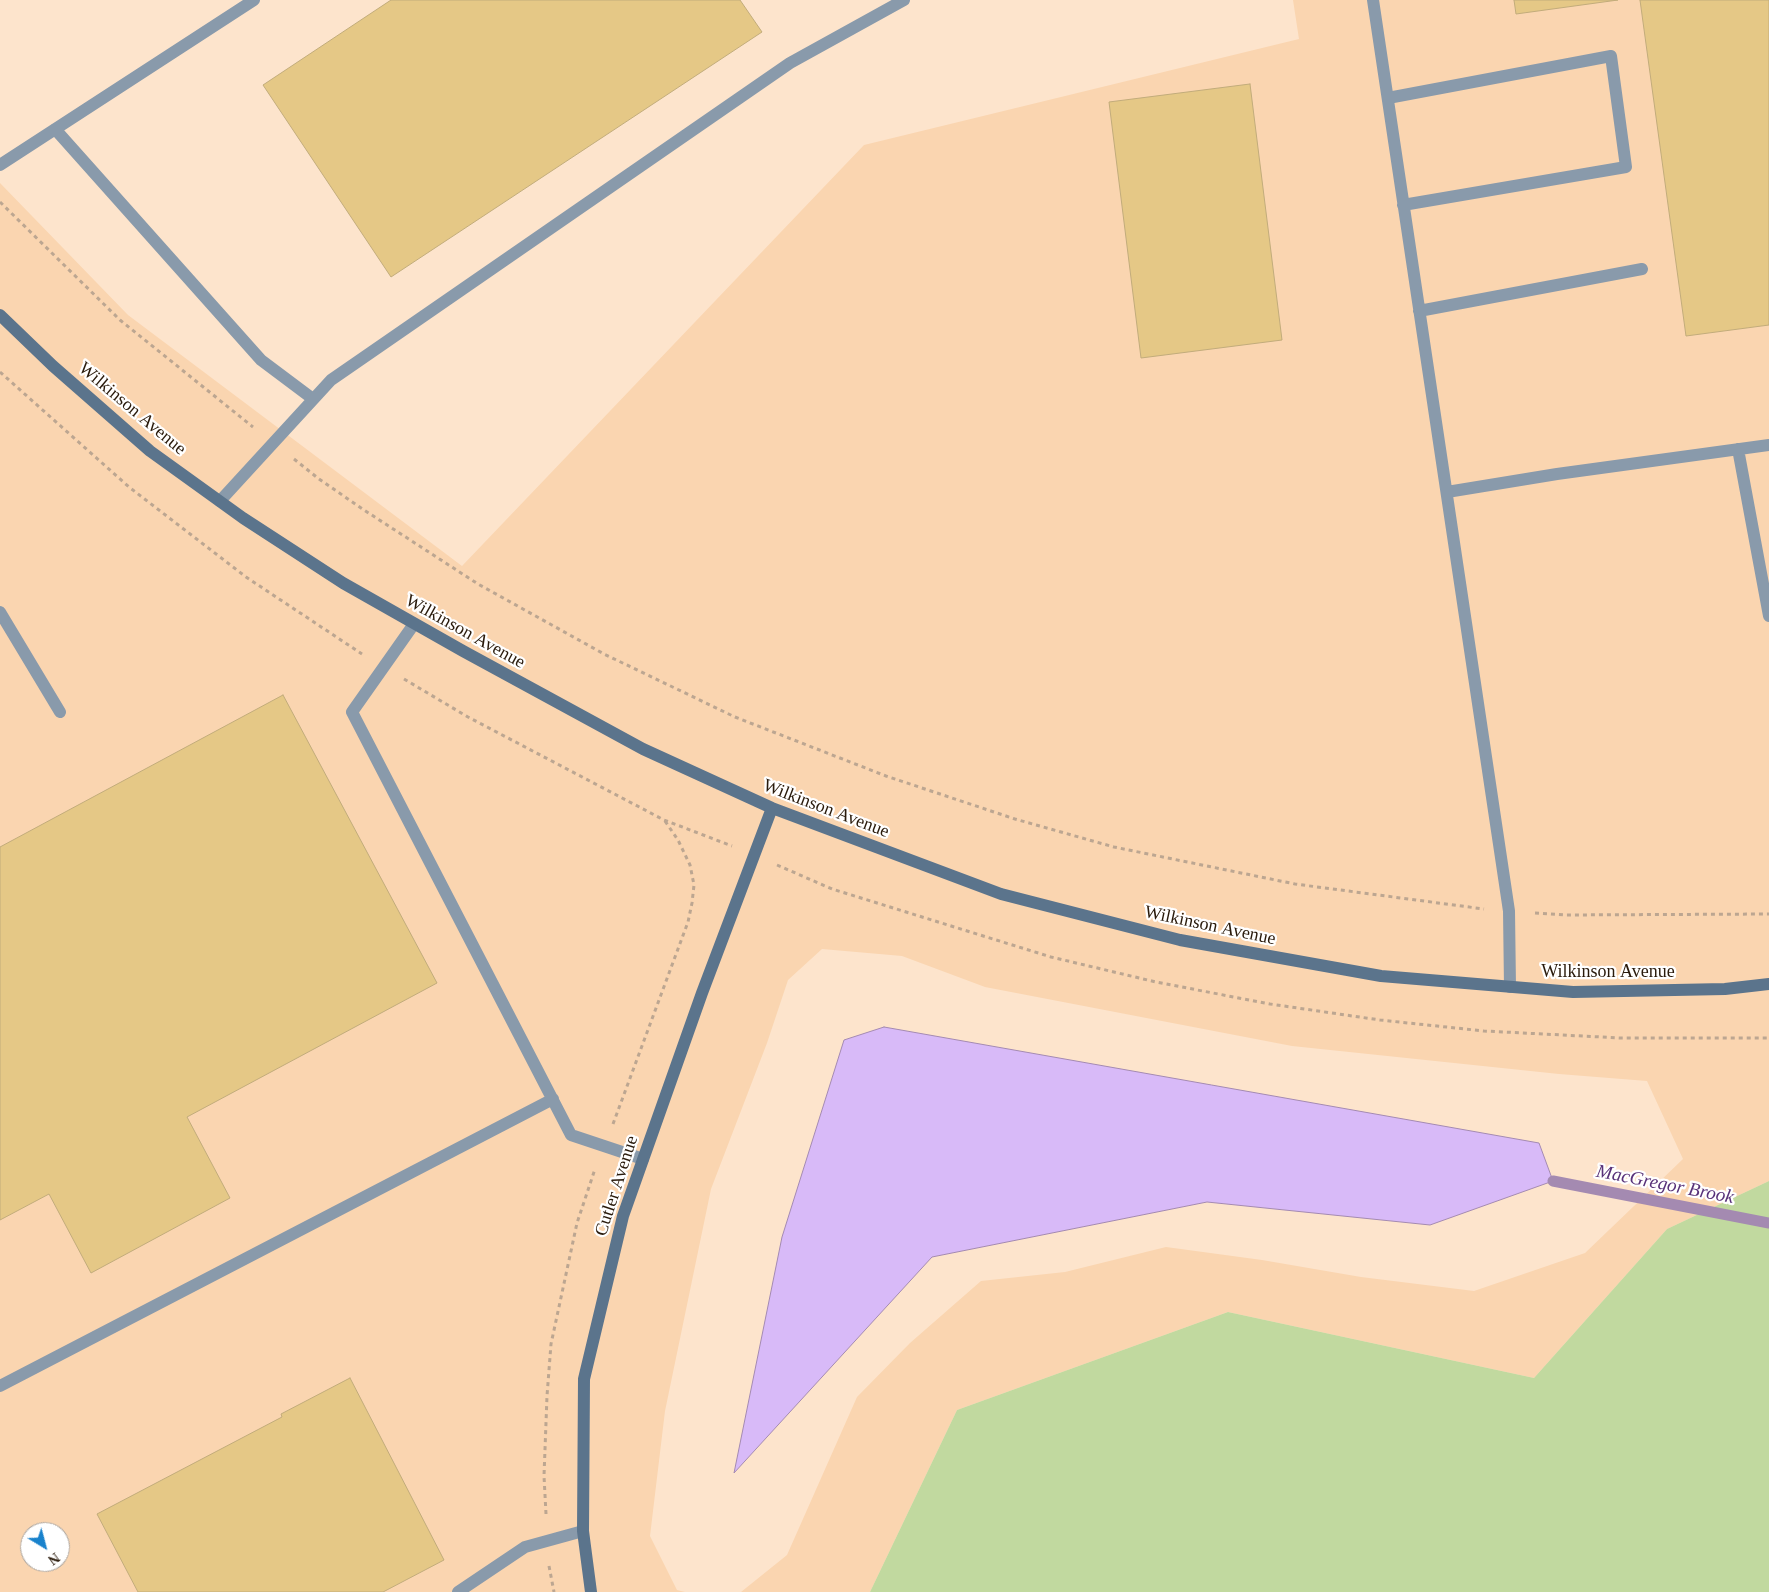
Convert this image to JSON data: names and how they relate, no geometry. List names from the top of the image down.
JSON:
{
  "streets": {
    "street": ["Wilkinson Avenue", "Cutler Avenue"]
  },
  "crossings": [
    ["Wilkinson Avenue", "Cutler Avenue"]
  ],
  "water": ["MacGregor Brook"],
  "north": "bottom right"
}
